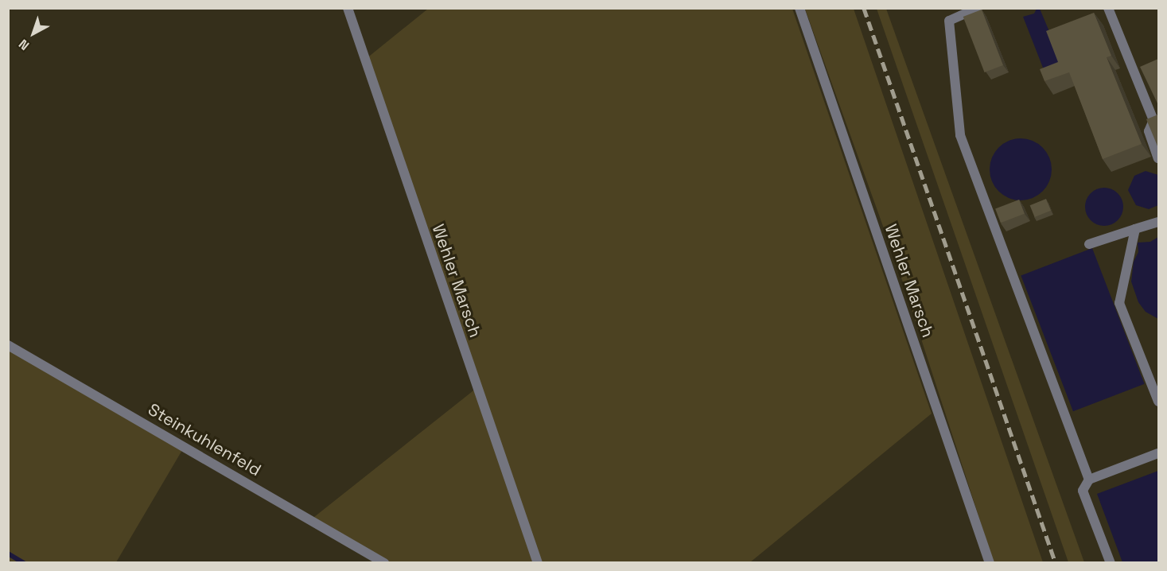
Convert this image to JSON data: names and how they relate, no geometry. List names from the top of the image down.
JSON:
{
  "streets": {
    "street": ["Wehler Marsch", "Steinkuhlenfeld"]
  },
  "north": "bottom left"
}
